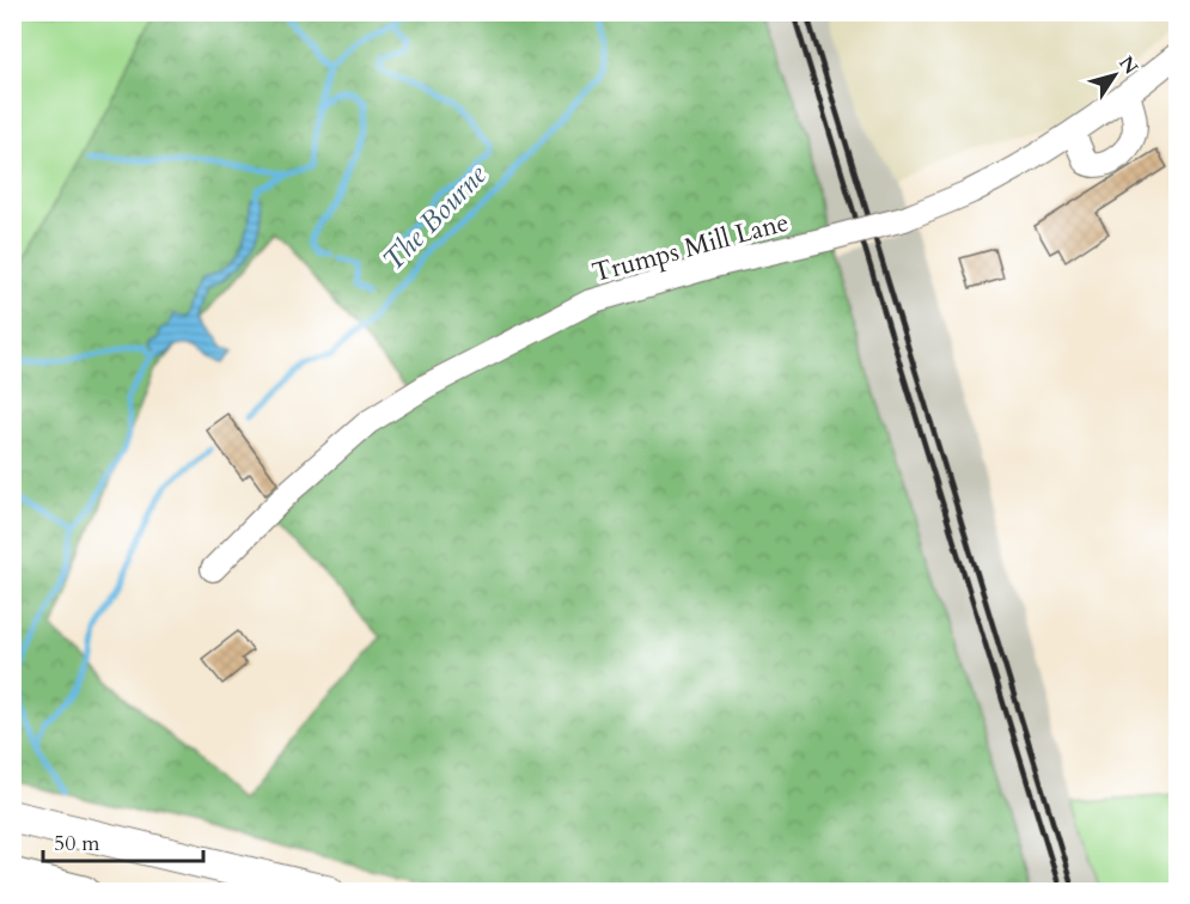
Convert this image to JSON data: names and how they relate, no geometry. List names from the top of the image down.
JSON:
{
  "streets": {
    "street": ["Trumps Mill Lane"]
  },
  "water": ["The Bourne"],
  "scale_bar": "50 m",
  "north": "top right"
}
